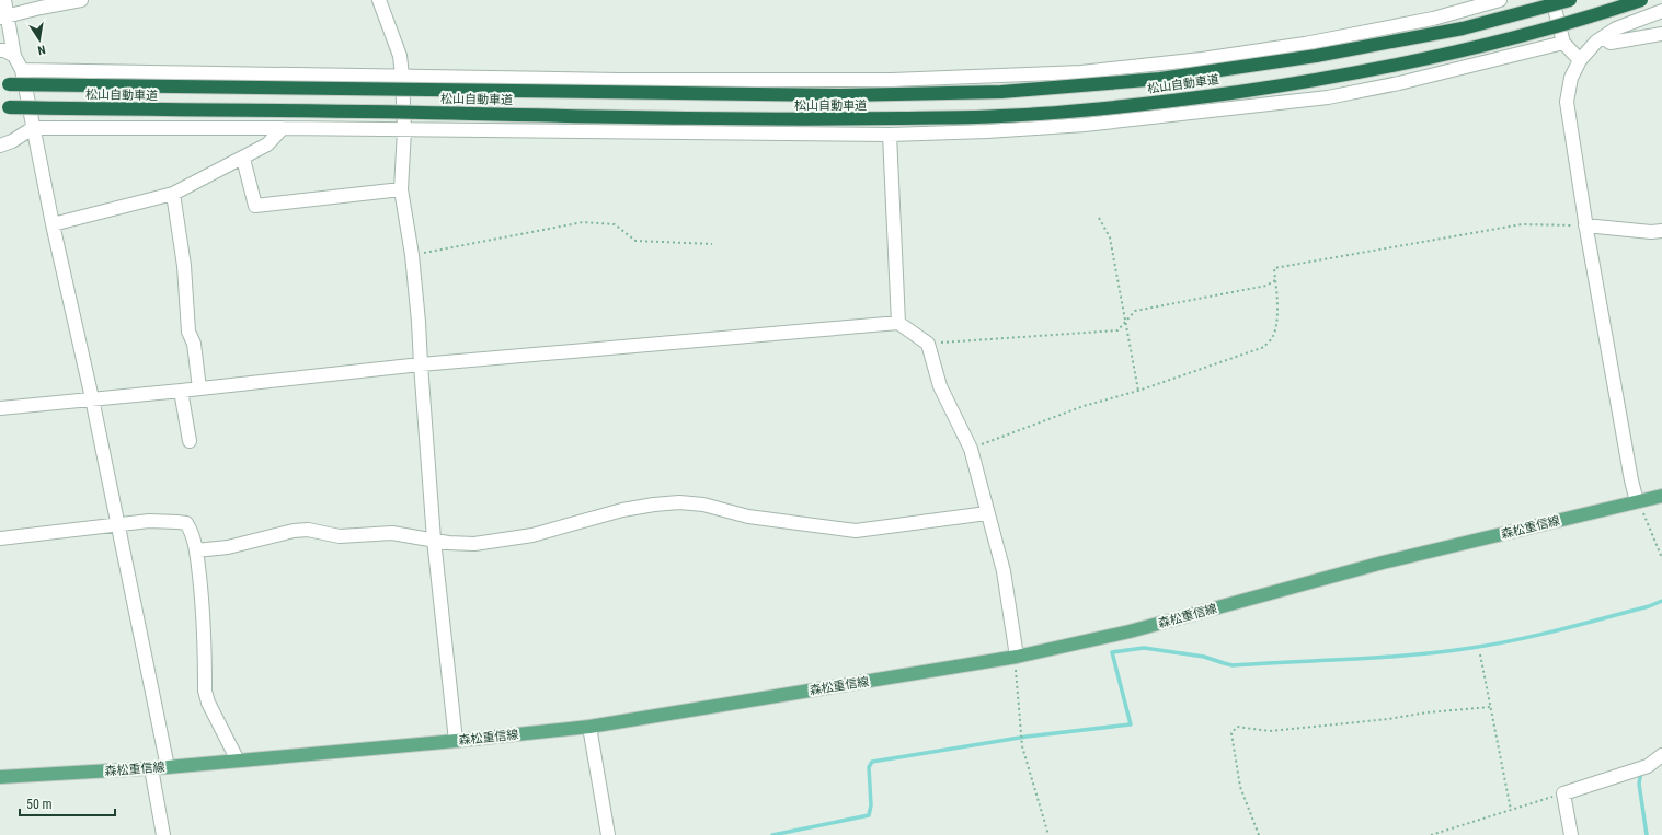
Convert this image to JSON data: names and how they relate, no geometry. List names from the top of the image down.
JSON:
{
  "streets": {
    "highway": ["松山自動車道"],
    "main road": ["森松重信線"]
  },
  "scale_bar": "50 m",
  "north": "bottom"
}
